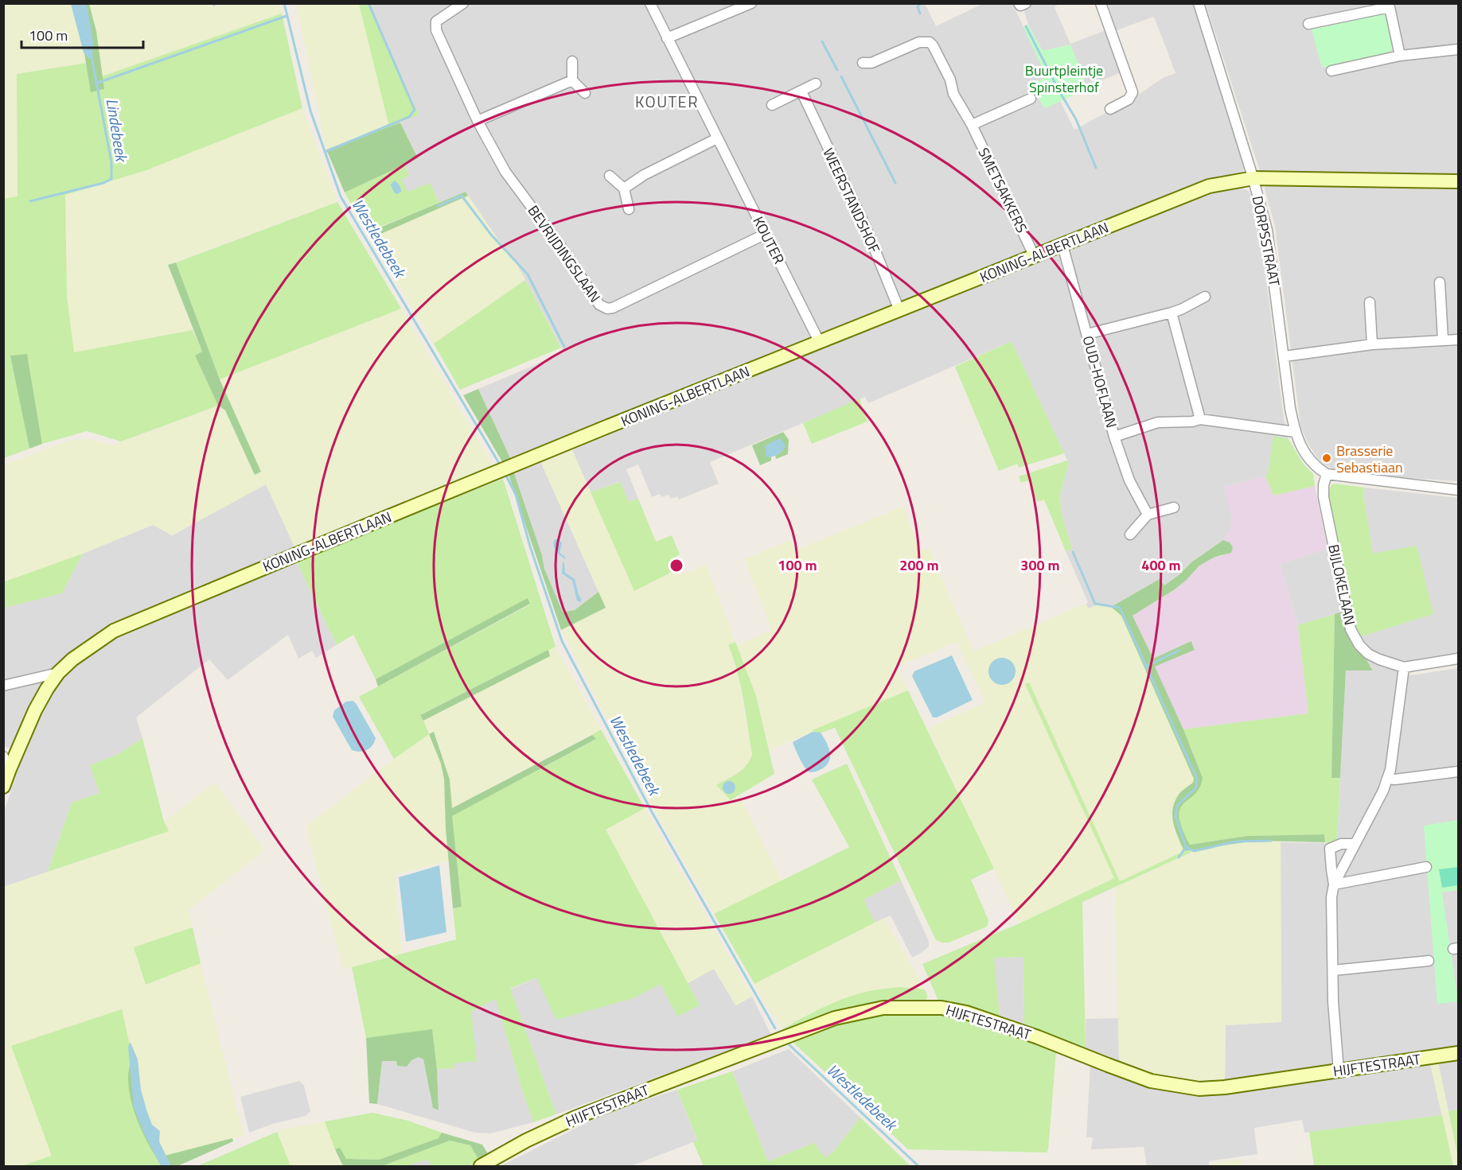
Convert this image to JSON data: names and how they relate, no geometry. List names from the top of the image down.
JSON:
{
  "streets": {
    "street": [
      "SMETSAKKERS",
      "WEERSTANDSHOF",
      "KOUTER",
      "DORPSSTRAAT",
      "KONING-ALBERTLAAN",
      "BEVRIJDINGSLAAN",
      "OUD-HOFLAAN",
      "BIJLOKELAAN",
      "HIJFTESTRAAT"
    ]
  },
  "crossings": [
    ["SMETSAKKERS", "KONING-ALBERTLAAN"],
    ["WEERSTANDSHOF", "KONING-ALBERTLAAN"],
    ["KOUTER", "KONING-ALBERTLAAN"],
    ["KOUTER", "BEVRIJDINGSLAAN"],
    ["DORPSSTRAAT", "KONING-ALBERTLAAN"],
    ["DORPSSTRAAT", "BIJLOKELAAN"],
    ["KONING-ALBERTLAAN", "OUD-HOFLAAN"]
  ],
  "districts": ["KOUTER"],
  "water": ["Lindebeek", "Westledebeek"],
  "parks": ["Buurtpleintje Spinsterhof"],
  "places": ["Brasserie Sebastiaan"],
  "scale_bar": "100 m",
  "rings": [
    "100 m",
    "200 m",
    "300 m",
    "400 m"
  ]
}
